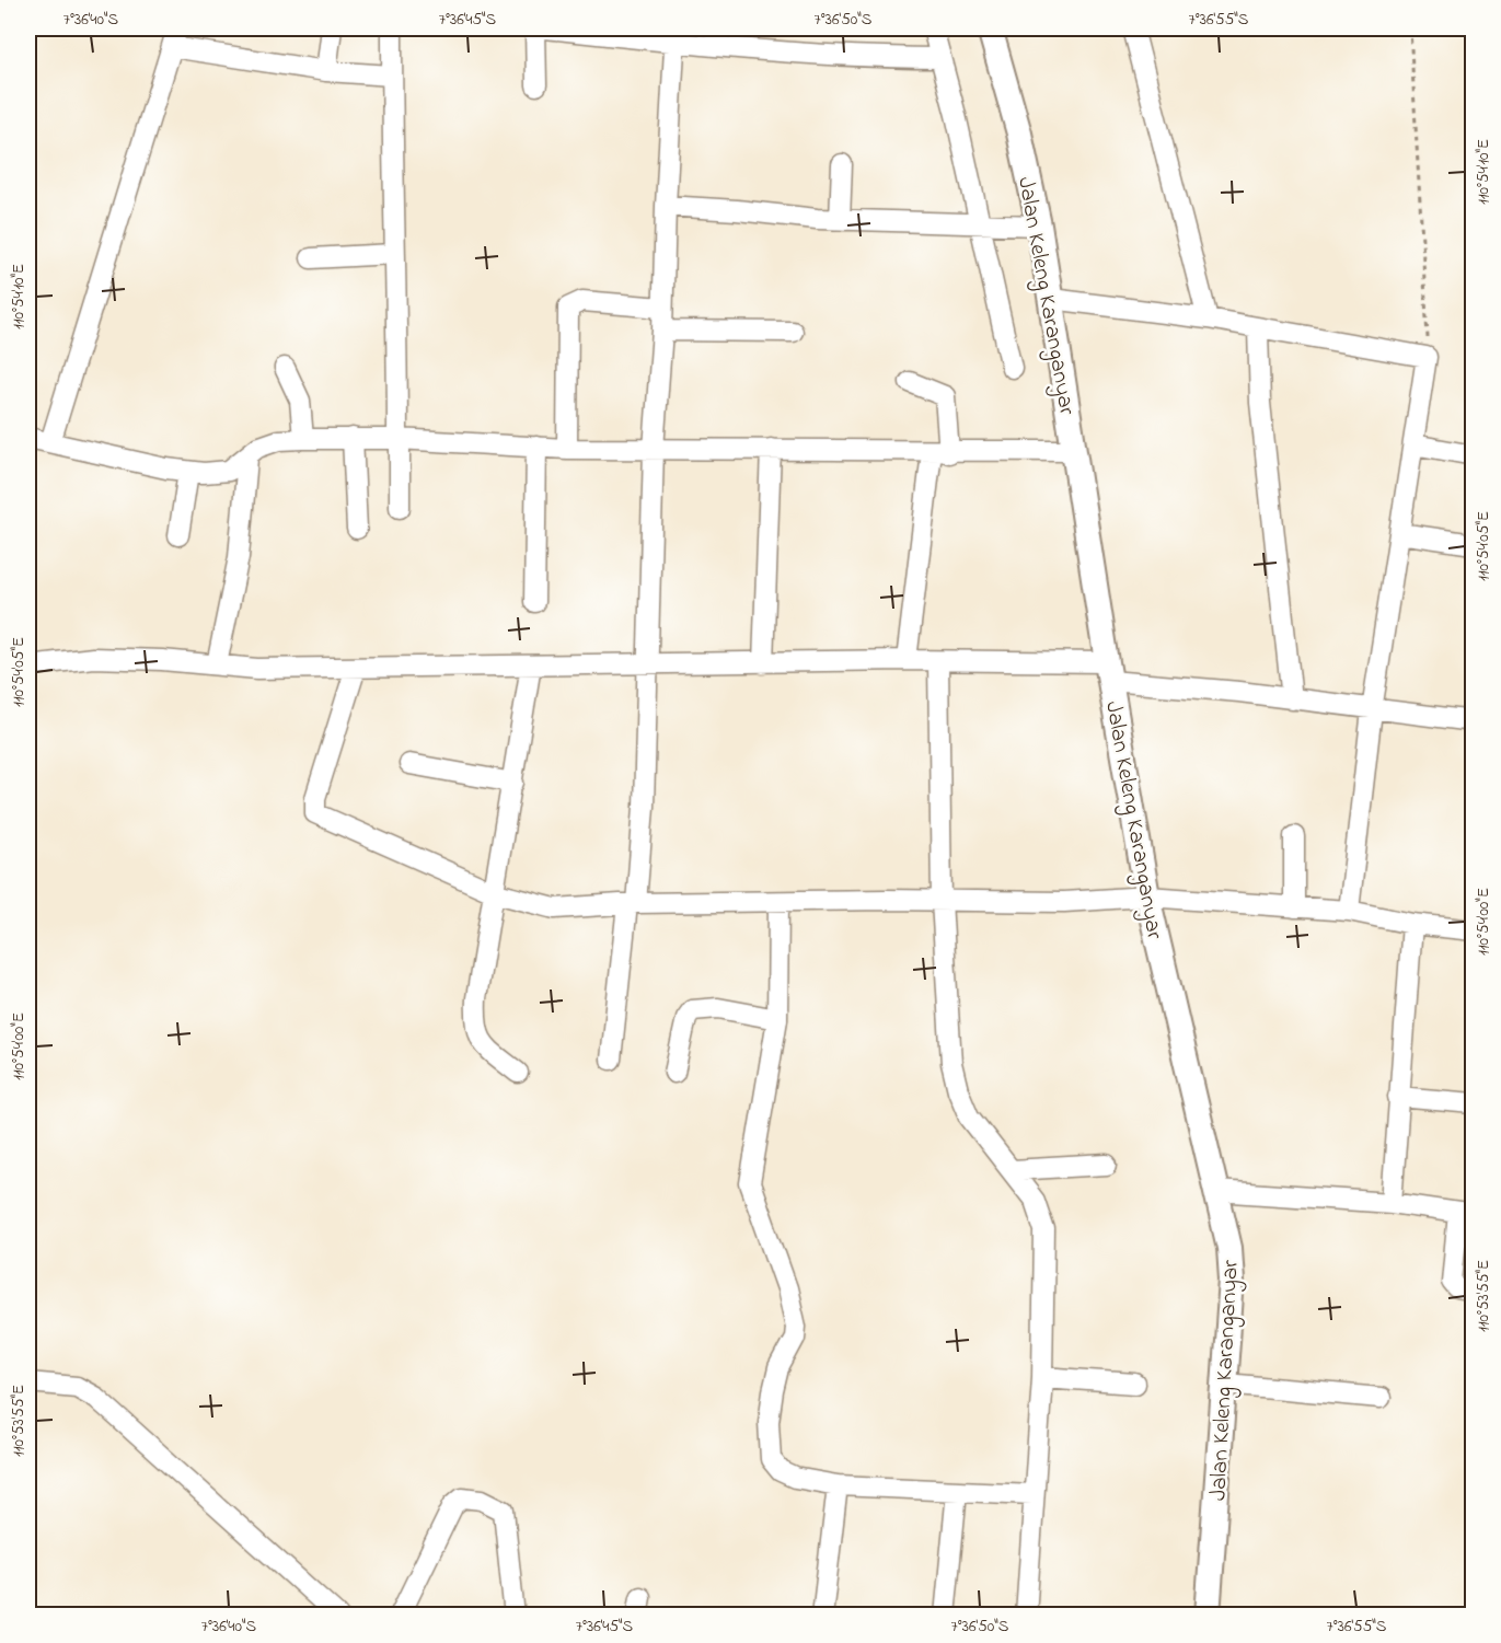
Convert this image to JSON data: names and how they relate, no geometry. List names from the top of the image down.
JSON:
{
  "streets": {
    "main road": ["Jalan Keleng Karanganyar"]
  },
  "coordinates": [
    "7°36'40\"S",
    "7°36'45\"S",
    "7°36'50\"S",
    "7°36'55\"S",
    "110°54'10\"E",
    "110°54'05\"E",
    "110°54'00\"E",
    "110°53'55\"E"
  ]
}
